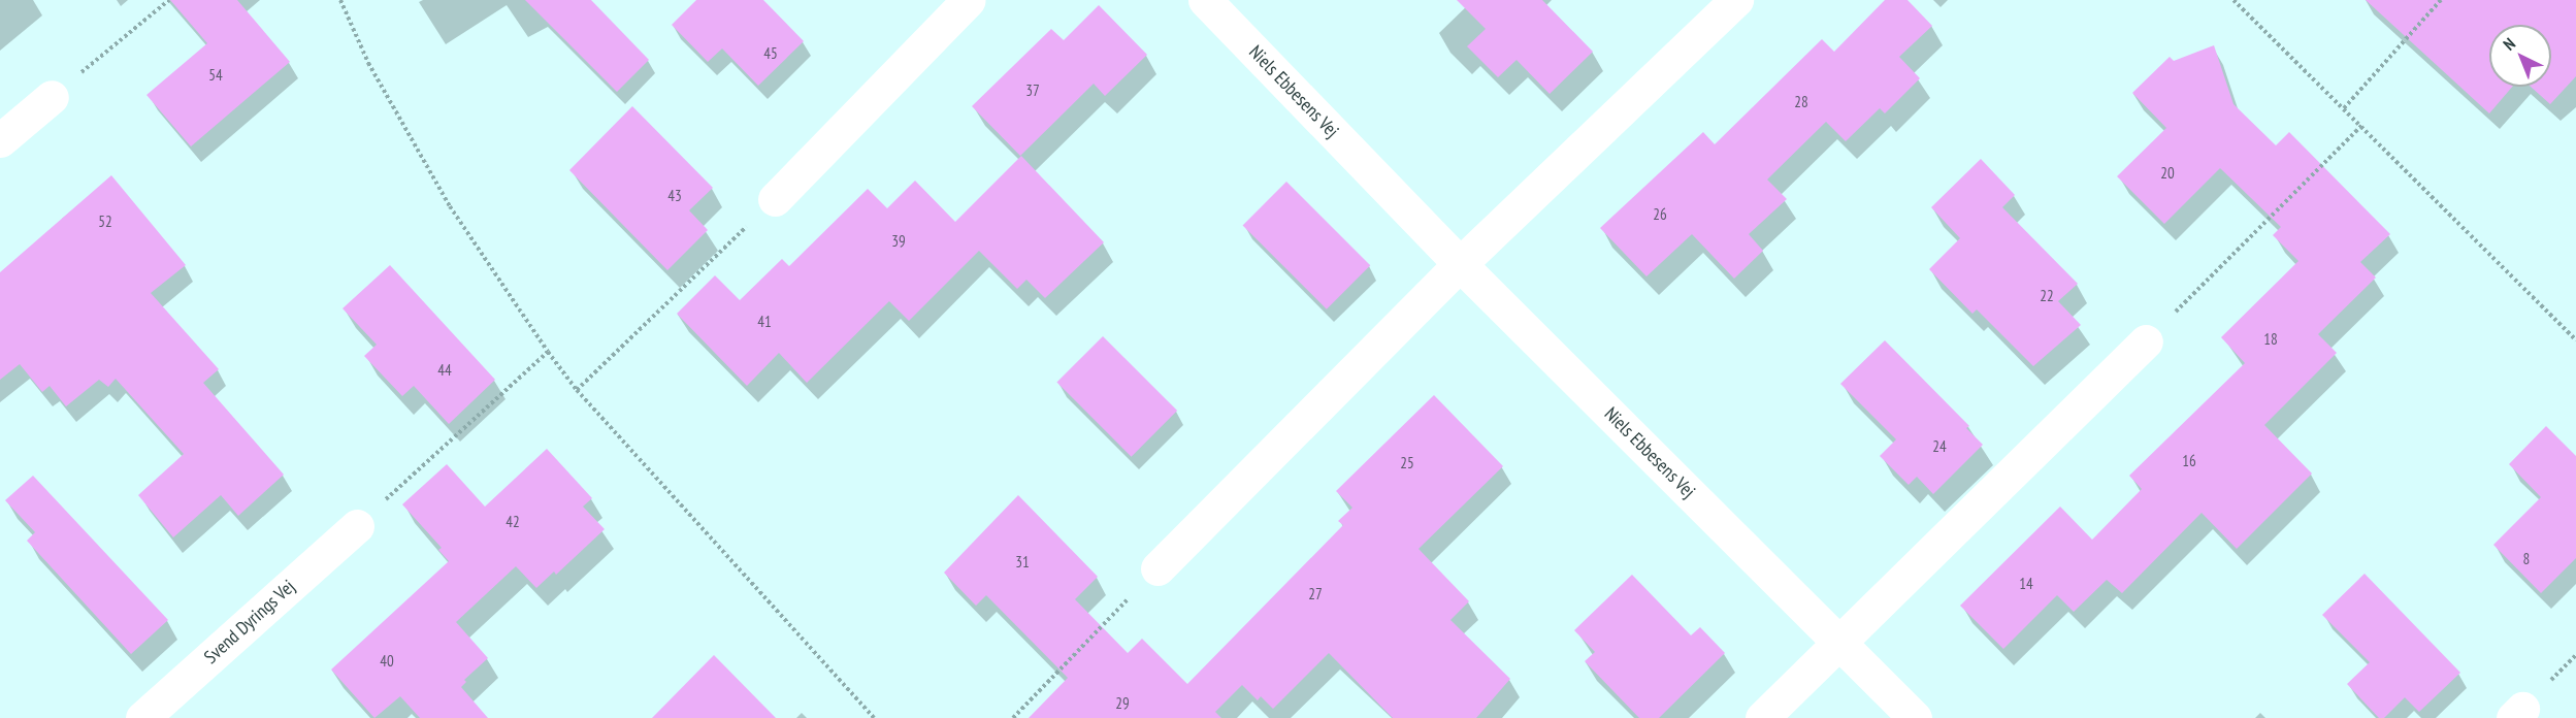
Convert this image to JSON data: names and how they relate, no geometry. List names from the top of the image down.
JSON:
{
  "streets": {
    "street": ["Niels Ebbesens Vej", "Svend Dyrings Vej"]
  },
  "house_numbers": [
    "45",
    "54",
    "37",
    "28",
    "20",
    "43",
    "26",
    "52",
    "39",
    "22",
    "41",
    "18",
    "44",
    "24",
    "16",
    "25",
    "42",
    "8",
    "31",
    "14",
    "27",
    "40",
    "29"
  ],
  "north": "top left"
}
